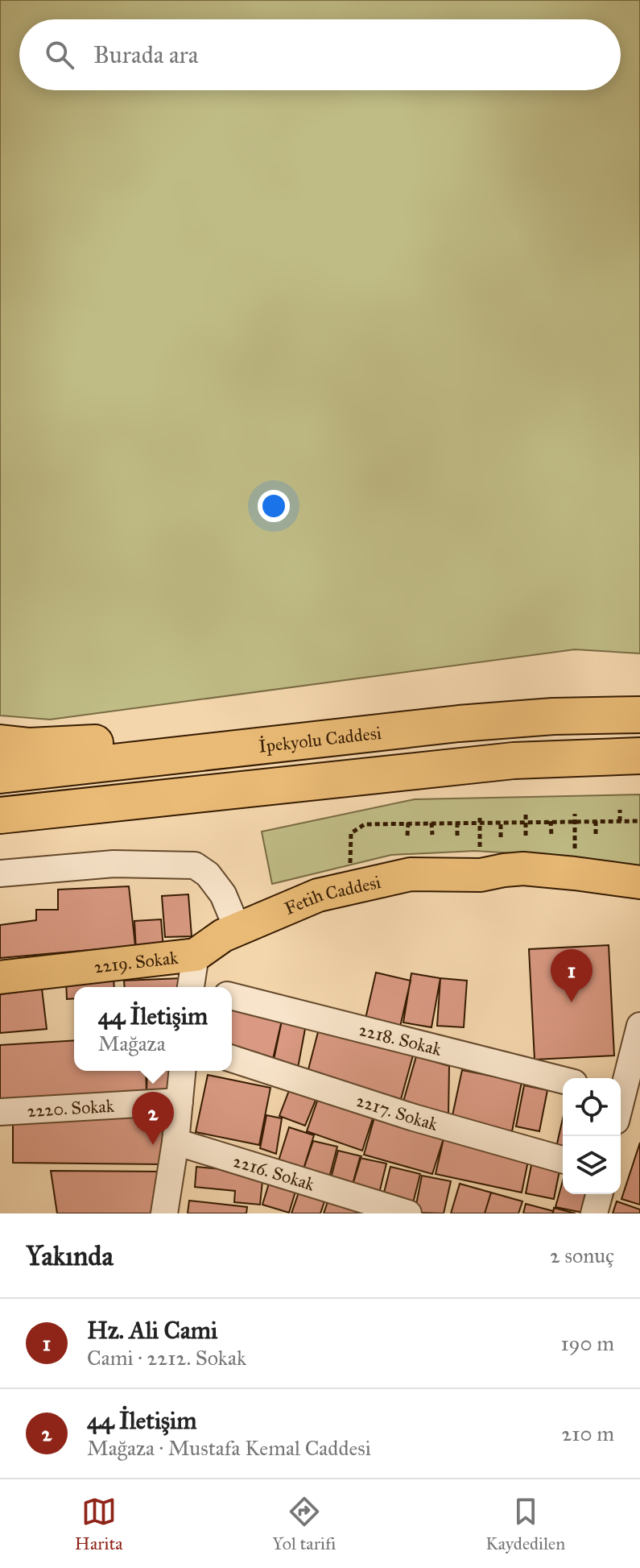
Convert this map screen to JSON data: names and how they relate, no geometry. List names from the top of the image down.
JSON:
{
  "streets": {
    "highway": ["İpekyolu Caddesi"],
    "main road": ["Fetih Caddesi", "2219. Sokak"],
    "street": [
      "2218. Sokak",
      "2220. Sokak",
      "2217. Sokak",
      "2216. Sokak"
    ]
  },
  "crossings": [
    ["Fetih Caddesi", "2219. Sokak"]
  ],
  "page": {
    "search": "Burada ara",
    "pins": ["1", "2"],
    "popup": ["44 İletişim", "Mağaza"],
    "heading": ["Yakında", "2 sonuç"],
    "list": [
      {
        "mark": "1",
        "name": "Hz. Ali Cami",
        "note": "Cami · 2212. Sokak",
        "value": "190 m"
      },
      {
        "mark": "2",
        "name": "44 İletişim",
        "note": "Mağaza · Mustafa Kemal Caddesi",
        "value": "210 m"
      }
    ],
    "nav": ["Harita", "Yol tarifi", "Kaydedilen"]
  }
}
